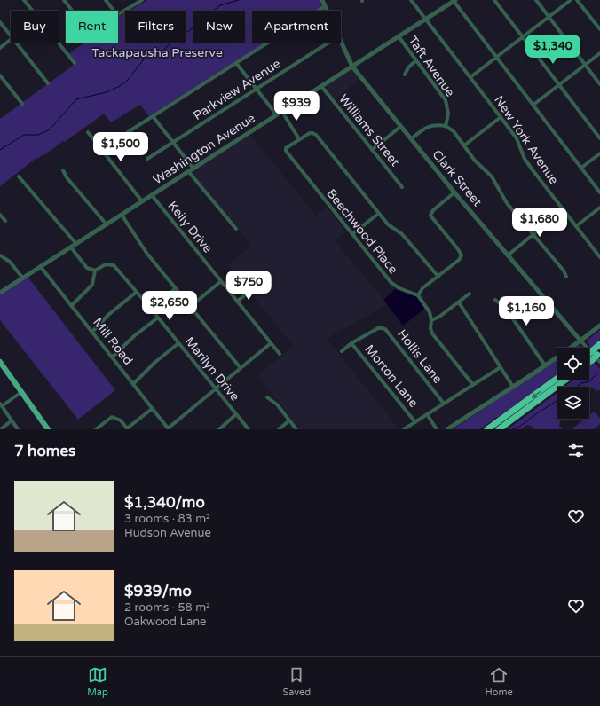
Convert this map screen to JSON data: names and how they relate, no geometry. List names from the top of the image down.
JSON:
{
  "streets": {
    "street": [
      "Taft Avenue",
      "Parkview Avenue",
      "Williams Street",
      "New York Avenue",
      "Washington Avenue",
      "Clark Street",
      "Keily Drive",
      "Beechwood Place",
      "Mill Road",
      "Hollis Lane",
      "Marilyn Drive",
      "Morton Lane"
    ]
  },
  "crossings": [
    ["Taft Avenue", "Washington Avenue"],
    ["Williams Street", "Washington Avenue"],
    ["New York Avenue", "Washington Avenue"],
    ["Washington Avenue", "Clark Street"],
    ["Washington Avenue", "Keily Drive"],
    ["Washington Avenue", "Mill Road"],
    ["Hollis Lane", "Morton Lane"]
  ],
  "parks": ["Tackapausha Preserve"],
  "page": {
    "chip": [
      "Buy",
      "Rent",
      "Filters",
      "New",
      "Apartment"
    ],
    "price": [
      "$1,340",
      "$939",
      "$1,500",
      "$1,680",
      "$750",
      "$2,650",
      "$1,160"
    ],
    "heading": "7 homes",
    "list": [
      {
        "name": "$1,340/mo",
        "note": "3 rooms · 83 m² · Hudson Avenue"
      },
      {
        "name": "$939/mo",
        "note": "2 rooms · 58 m² · Oakwood Lane"
      }
    ],
    "tabs": ["Map", "Saved", "Home"]
  }
}
